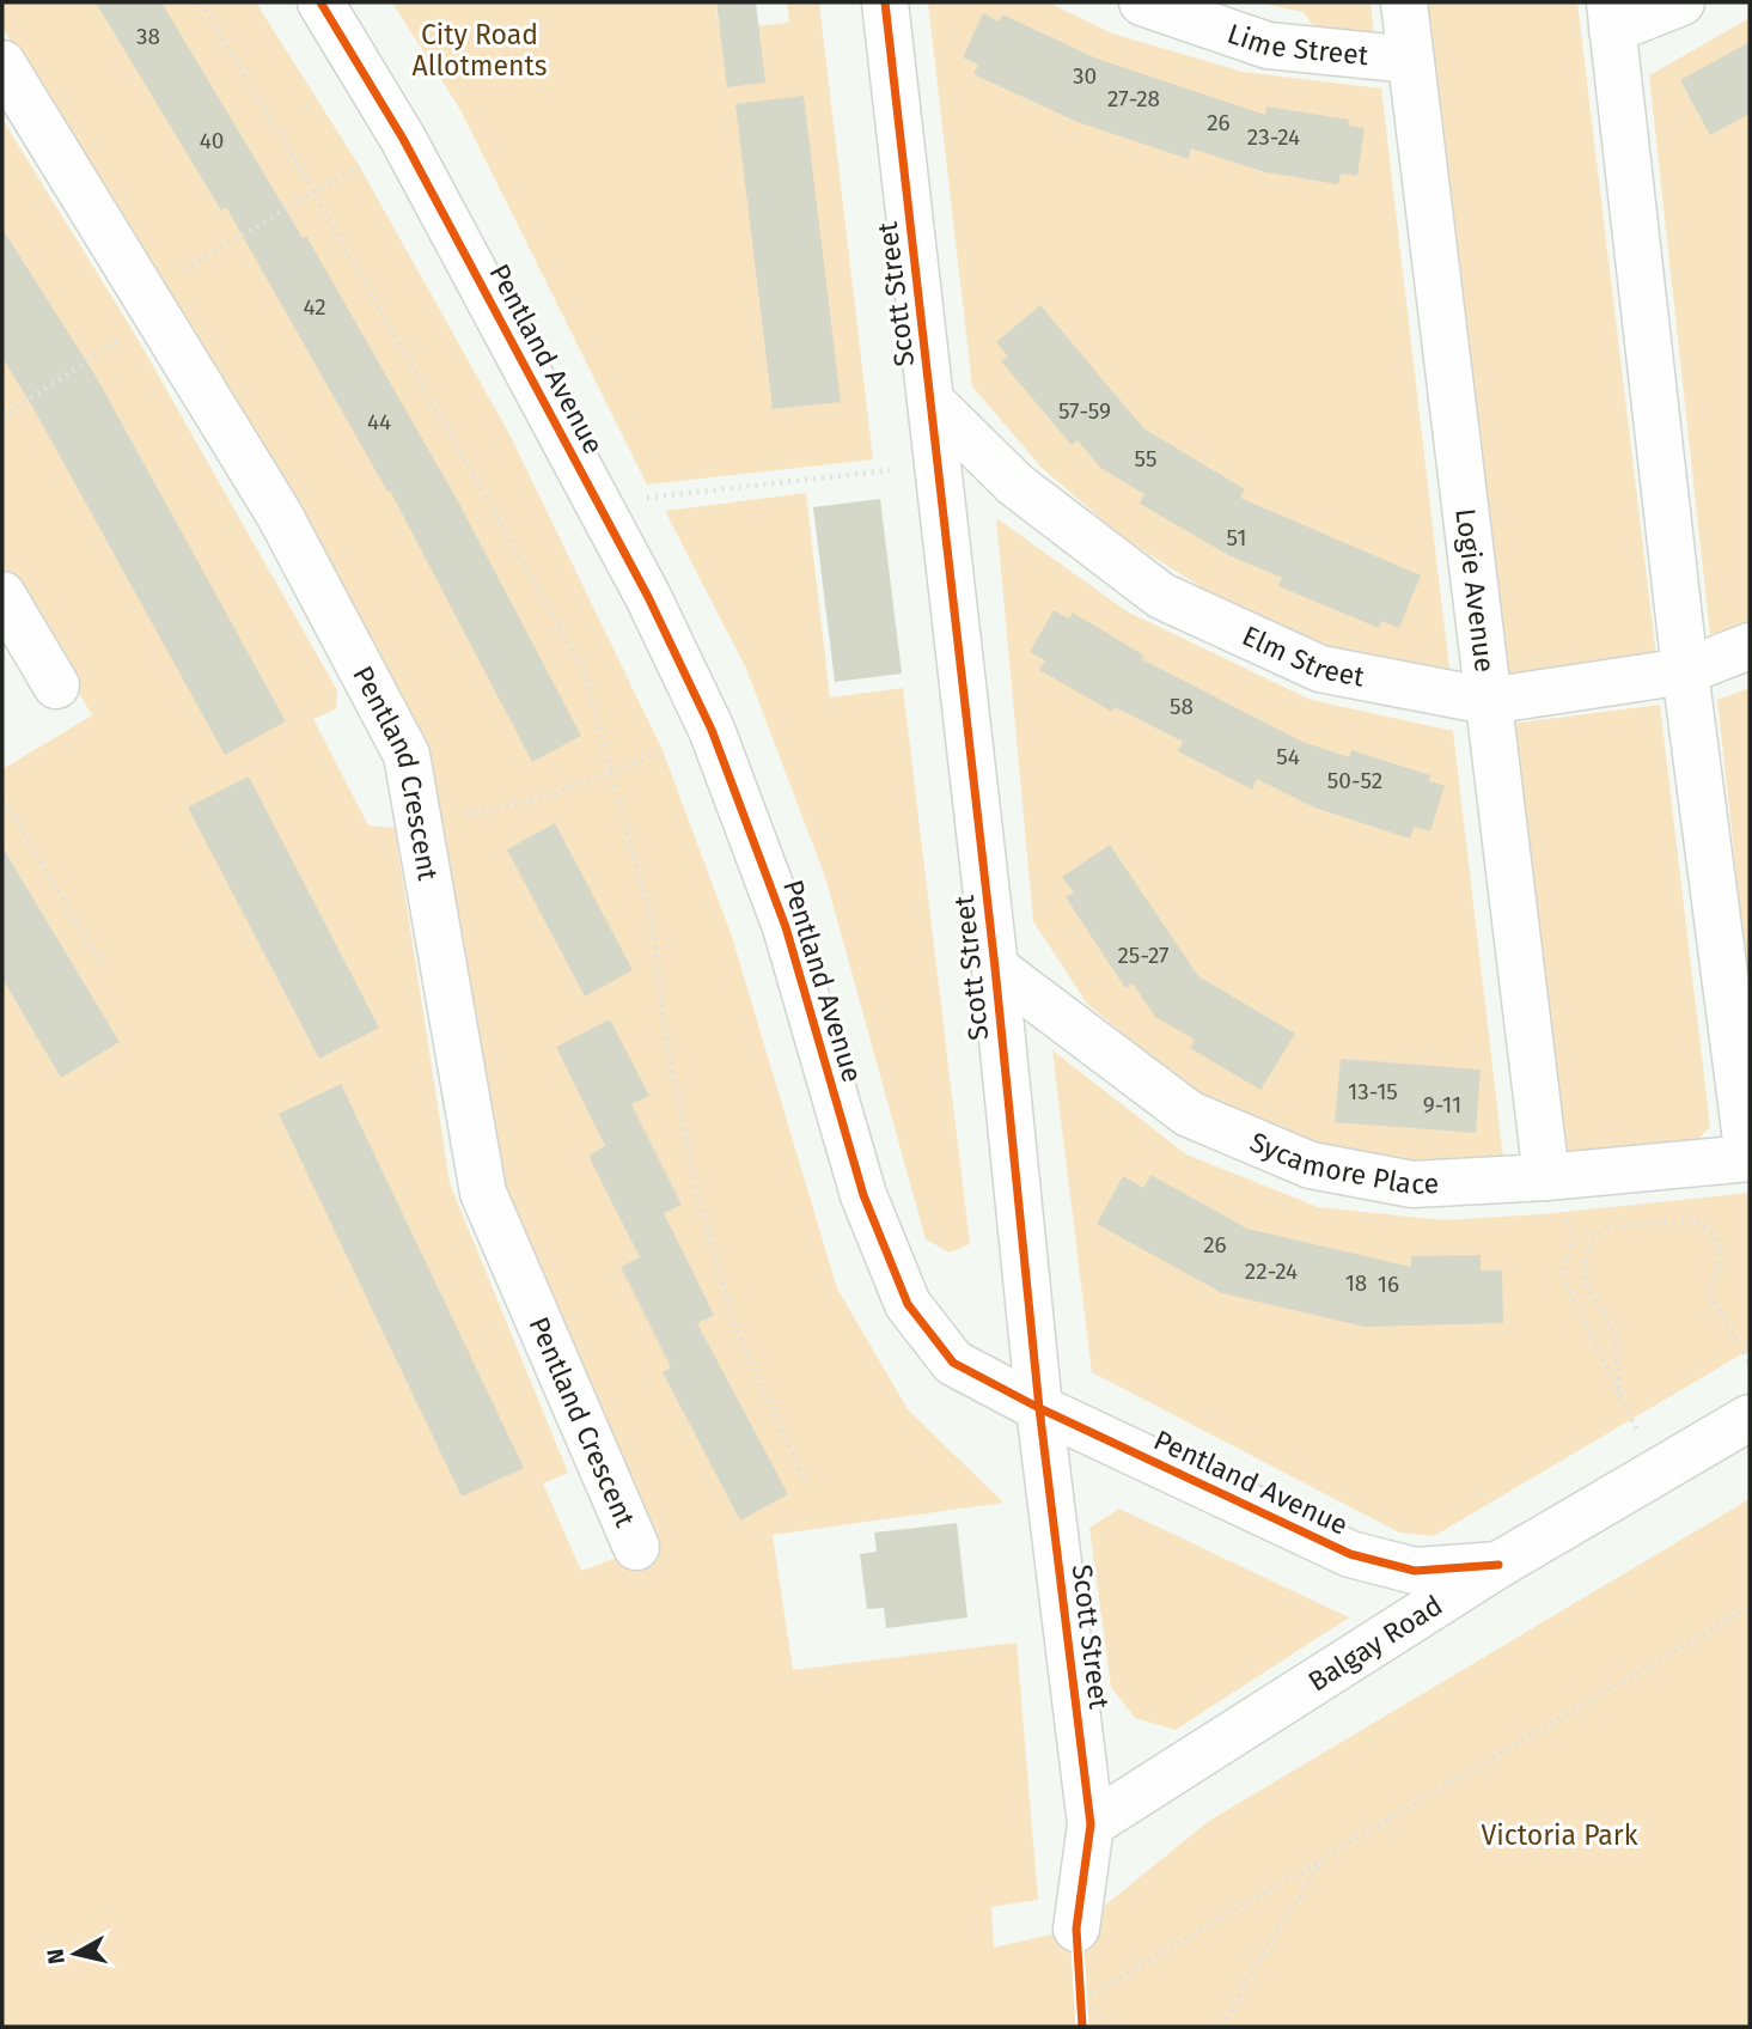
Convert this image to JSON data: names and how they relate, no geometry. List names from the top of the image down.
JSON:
{
  "streets": {
    "street": [
      "Lime Street",
      "Scott Street",
      "Pentland Avenue",
      "Logie Avenue",
      "Elm Street",
      "Pentland Crescent",
      "Sycamore Place",
      "Balgay Road"
    ]
  },
  "crossings": [
    ["Lime Street", "Logie Avenue"],
    ["Scott Street", "Pentland Avenue"],
    ["Scott Street", "Elm Street"],
    ["Scott Street", "Sycamore Place"],
    ["Scott Street", "Balgay Road"],
    ["Pentland Avenue", "Balgay Road"],
    ["Logie Avenue", "Elm Street"],
    ["Logie Avenue", "Sycamore Place"]
  ],
  "parks": ["City Road Allotments", "Victoria Park"],
  "house_numbers": [
    "38",
    "30",
    "27-28",
    "26",
    "23-24",
    "40",
    "42",
    "57-59",
    "44",
    "55",
    "51",
    "58",
    "54",
    "50-52",
    "25-27",
    "13-15",
    "9-11",
    "26",
    "22-24",
    "18",
    "16"
  ],
  "north": "left"
}
